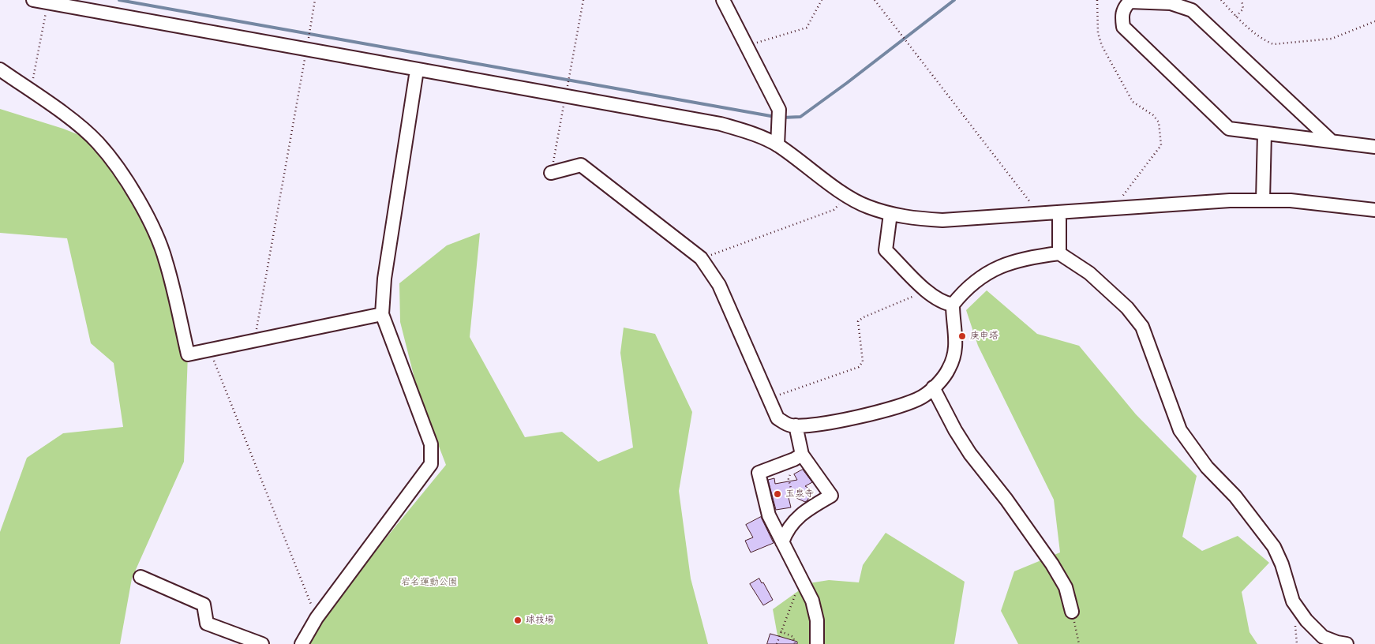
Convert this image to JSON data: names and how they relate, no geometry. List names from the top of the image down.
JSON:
{
  "parks": ["岩名運動公園"],
  "places": ["庚申塔", "玉泉寺", "球技場"]
}
